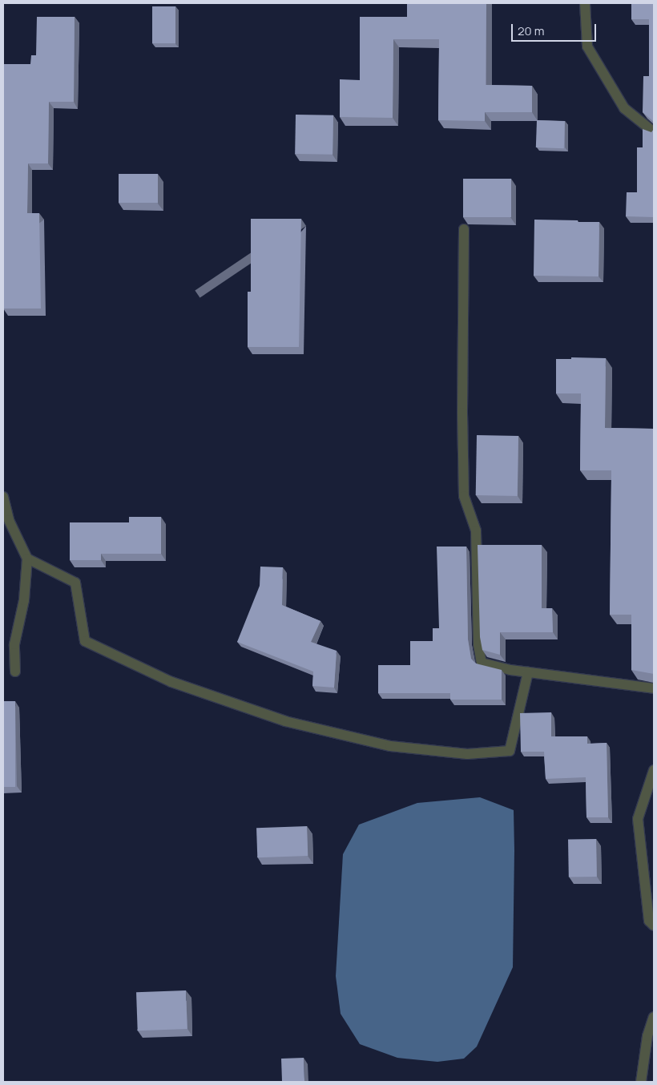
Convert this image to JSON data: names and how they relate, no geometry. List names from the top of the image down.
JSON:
{
  "scale_bar": "20 m"
}
